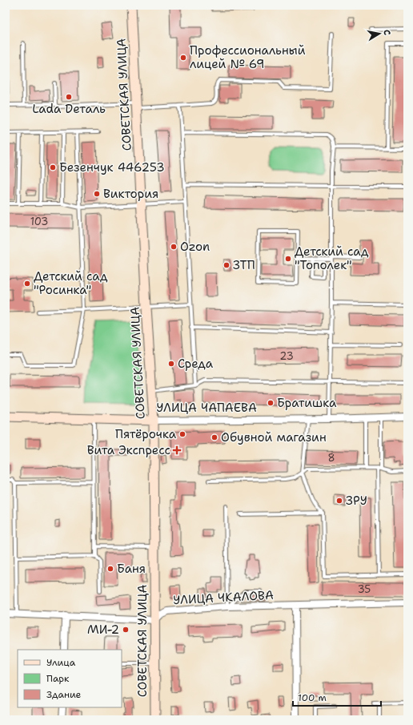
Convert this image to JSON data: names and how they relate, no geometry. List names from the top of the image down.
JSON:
{
  "streets": {
    "street": ["СОВЕТСКАЯ УЛИЦА", "УЛИЦА ЧАПАЕВА", "УЛИЦА ЧКАЛОВА"]
  },
  "crossings": [
    ["СОВЕТСКАЯ УЛИЦА", "УЛИЦА ЧАПАЕВА"],
    ["СОВЕТСКАЯ УЛИЦА", "УЛИЦА ЧКАЛОВА"]
  ],
  "places": {
    "other": [
      "Профессиональный лицей № 69",
      "Lada Dеталь",
      "Безенчук 446253",
      "Виктория",
      "Ozon",
      "Детский сад \"Тополек\"",
      "ЗТП",
      "Детский сад \"Росинка\"",
      "Среда",
      "Братишка",
      "Пятёрочка",
      "Обувной магазин",
      "ЗРУ",
      "Баня",
      "МИ-2"
    ],
    "health": ["Вита Экспресс"]
  },
  "house_numbers": [
    "103",
    "23",
    "8",
    "35"
  ],
  "legend": ["Улица", "Парк", "Здание"],
  "scale_bar": "100 m",
  "north": "right"
}
